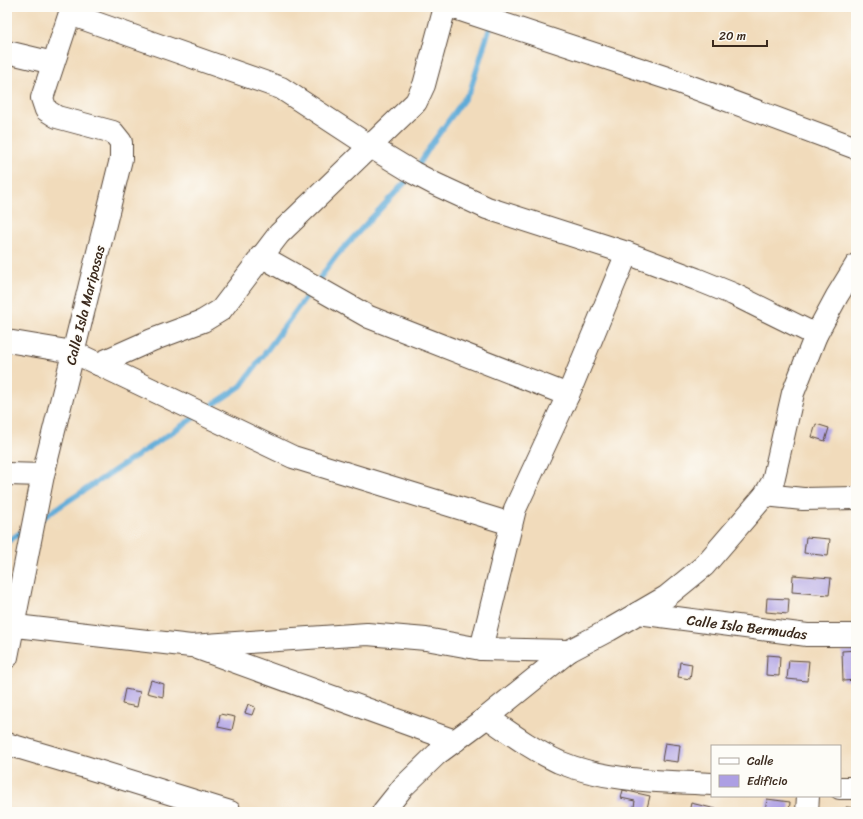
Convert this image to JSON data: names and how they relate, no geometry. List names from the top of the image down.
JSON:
{
  "streets": {
    "street": ["Calle Isla Mariposas", "Calle Isla Bermudas"]
  },
  "legend": ["Calle", "Edificio"],
  "scale_bar": "20 m"
}
